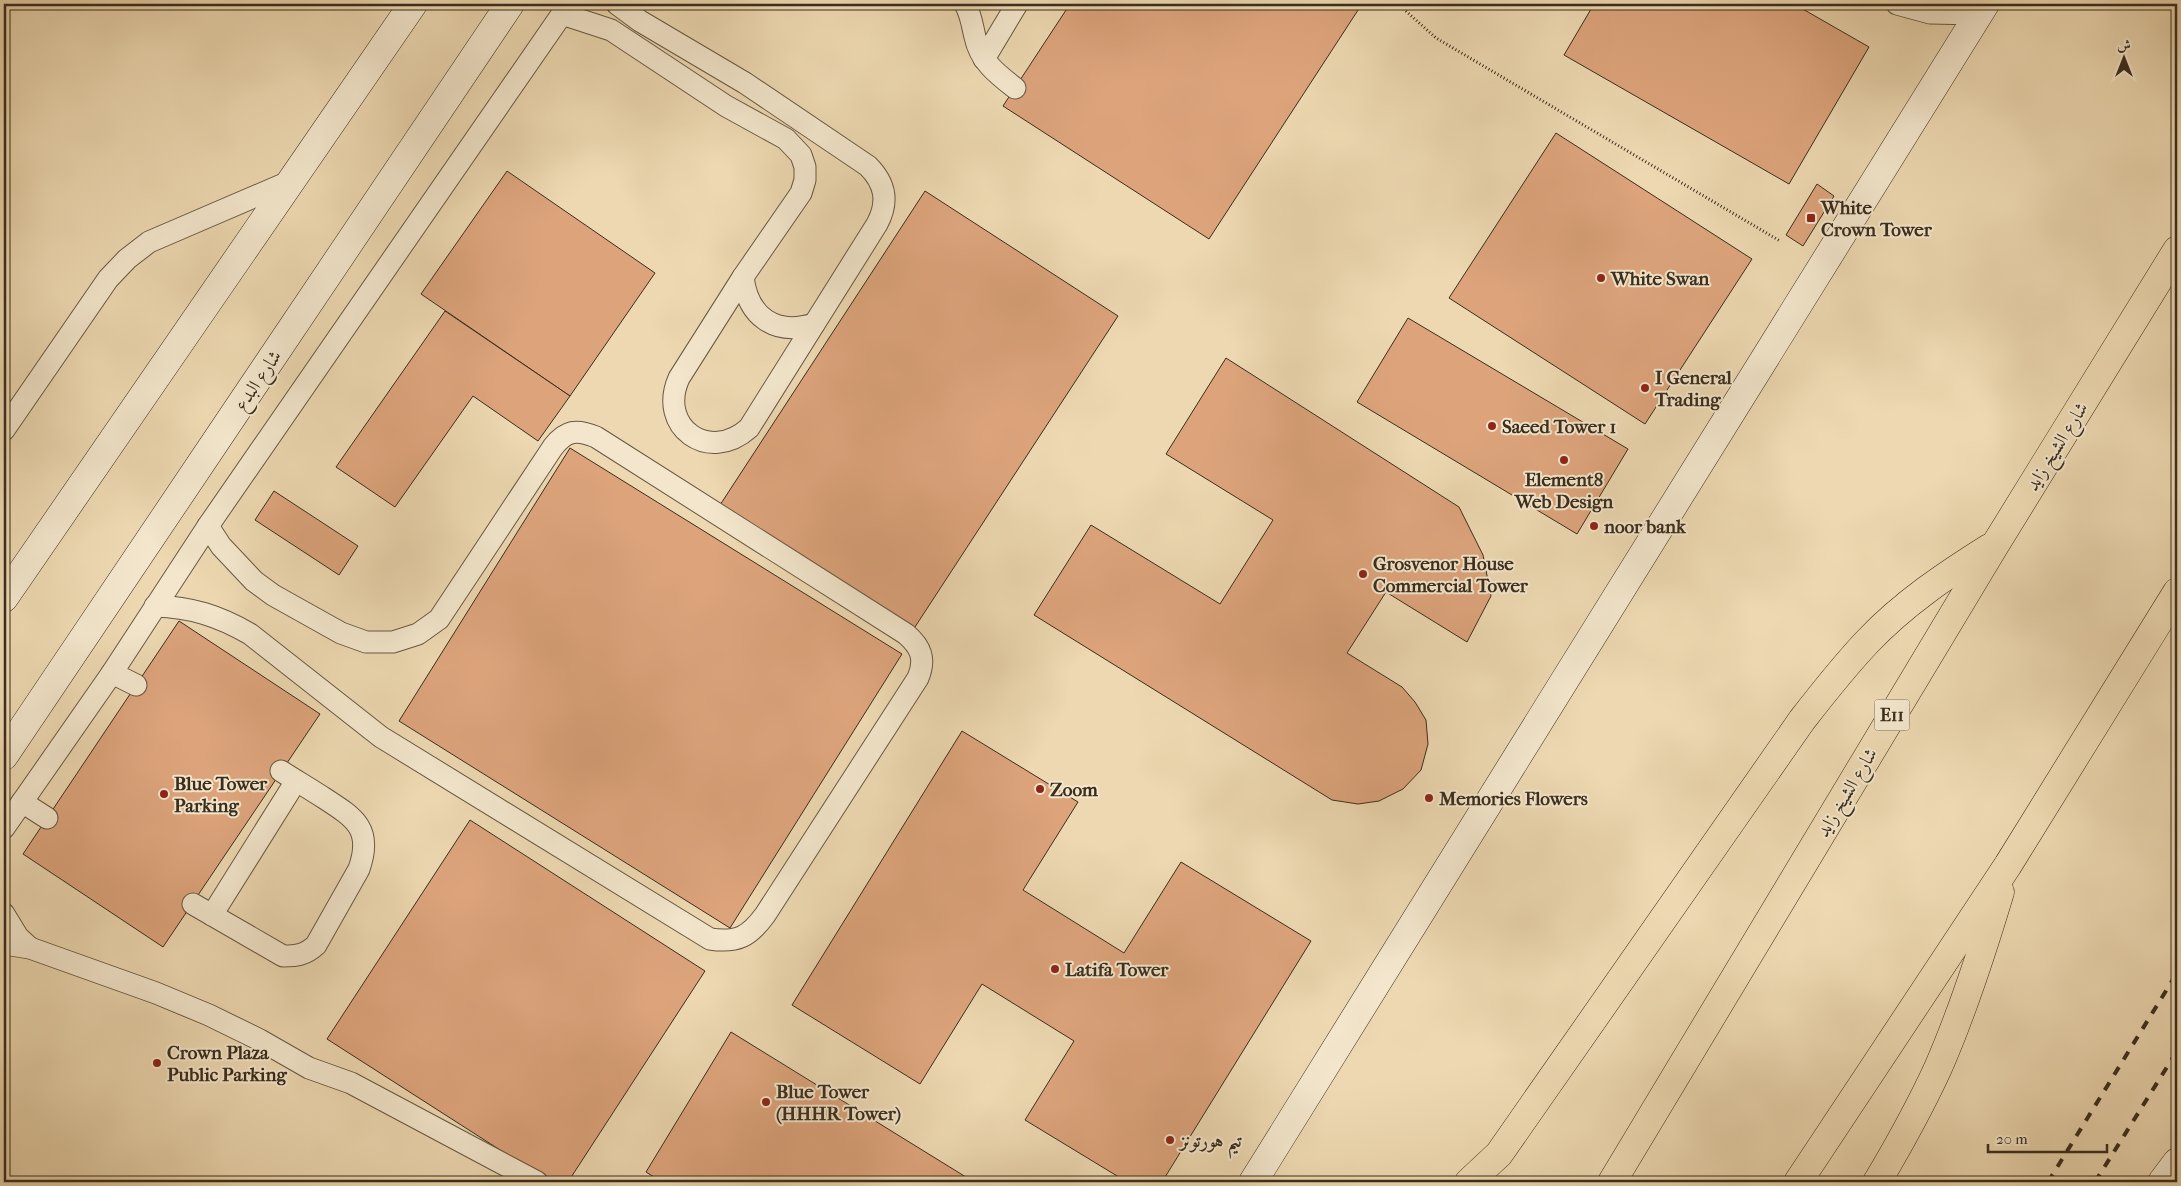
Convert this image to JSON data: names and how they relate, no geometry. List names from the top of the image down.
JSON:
{
  "streets": {
    "highway": ["شارع الشيخ زايد", "E11"],
    "main road": ["شارع البدع"]
  },
  "places": {
    "transit": ["White Crown Tower"],
    "other": [
      "White Swan",
      "I General Trading",
      "Saeed Tower 1",
      "Element8 Web Design",
      "noor bank",
      "Grosvenor House Commercial Tower",
      "Zoom",
      "Blue Tower Parking",
      "Memories Flowers",
      "Latifa Tower",
      "Crown Plaza Public Parking",
      "Blue Tower (HHHR Tower)",
      "تيم هورتونز"
    ]
  },
  "scale_bar": "20 m",
  "north": "top"
}
